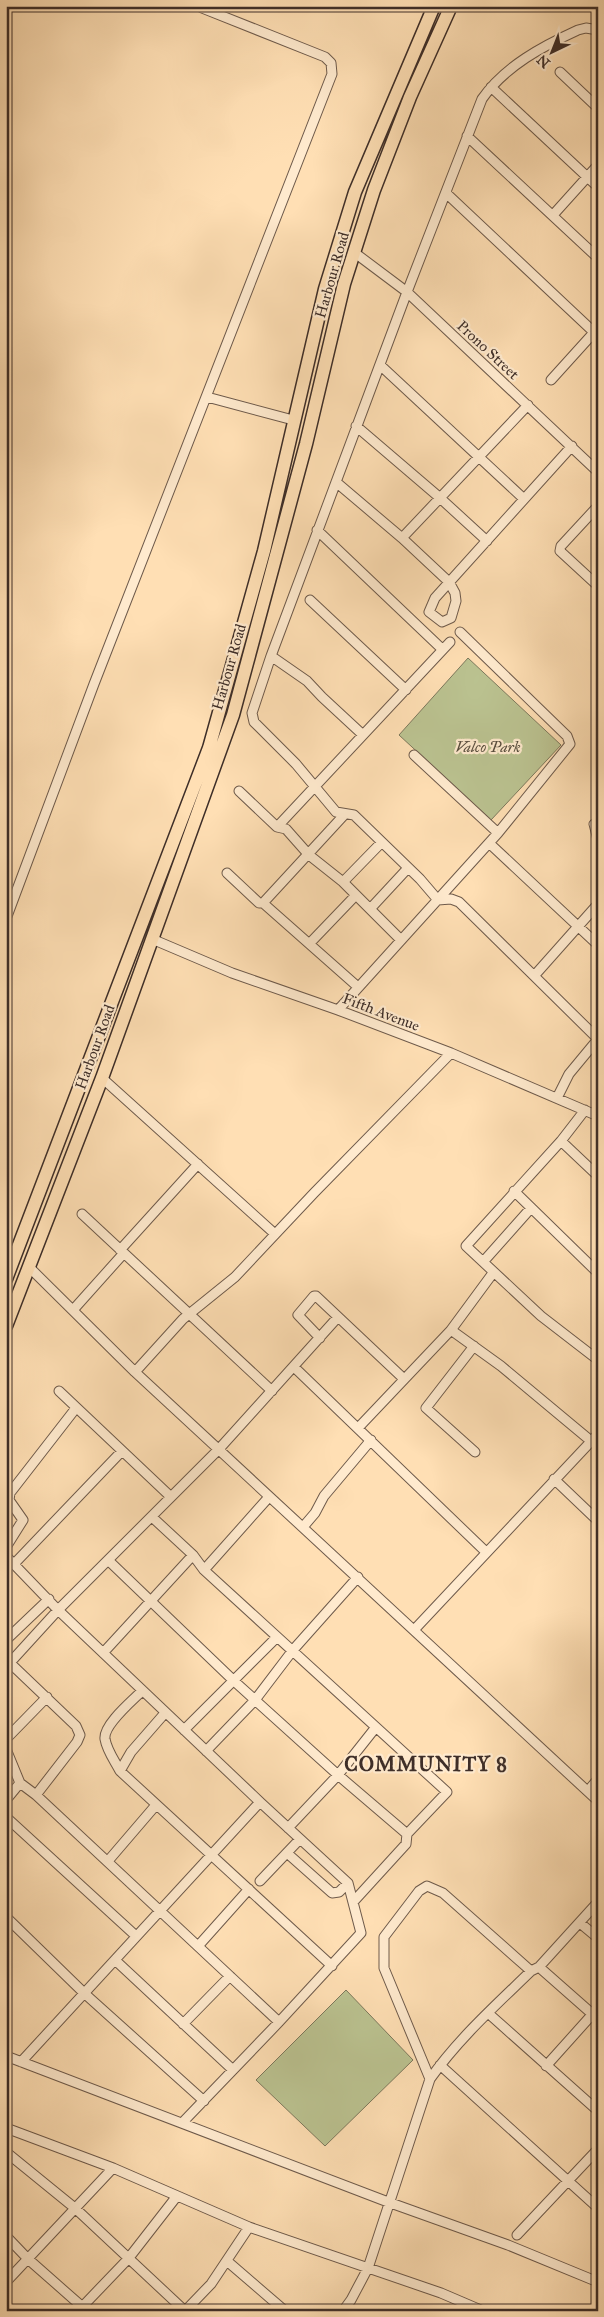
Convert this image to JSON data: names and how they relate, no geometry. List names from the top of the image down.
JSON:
{
  "streets": {
    "highway": ["Harbour Road"],
    "street": ["Prono Street", "Fifth Avenue"]
  },
  "crossings": [
    ["Harbour Road", "Prono Street"],
    ["Harbour Road", "Fifth Avenue"]
  ],
  "districts": ["COMMUNITY 8"],
  "parks": ["Valco Park"],
  "north": "bottom left"
}
